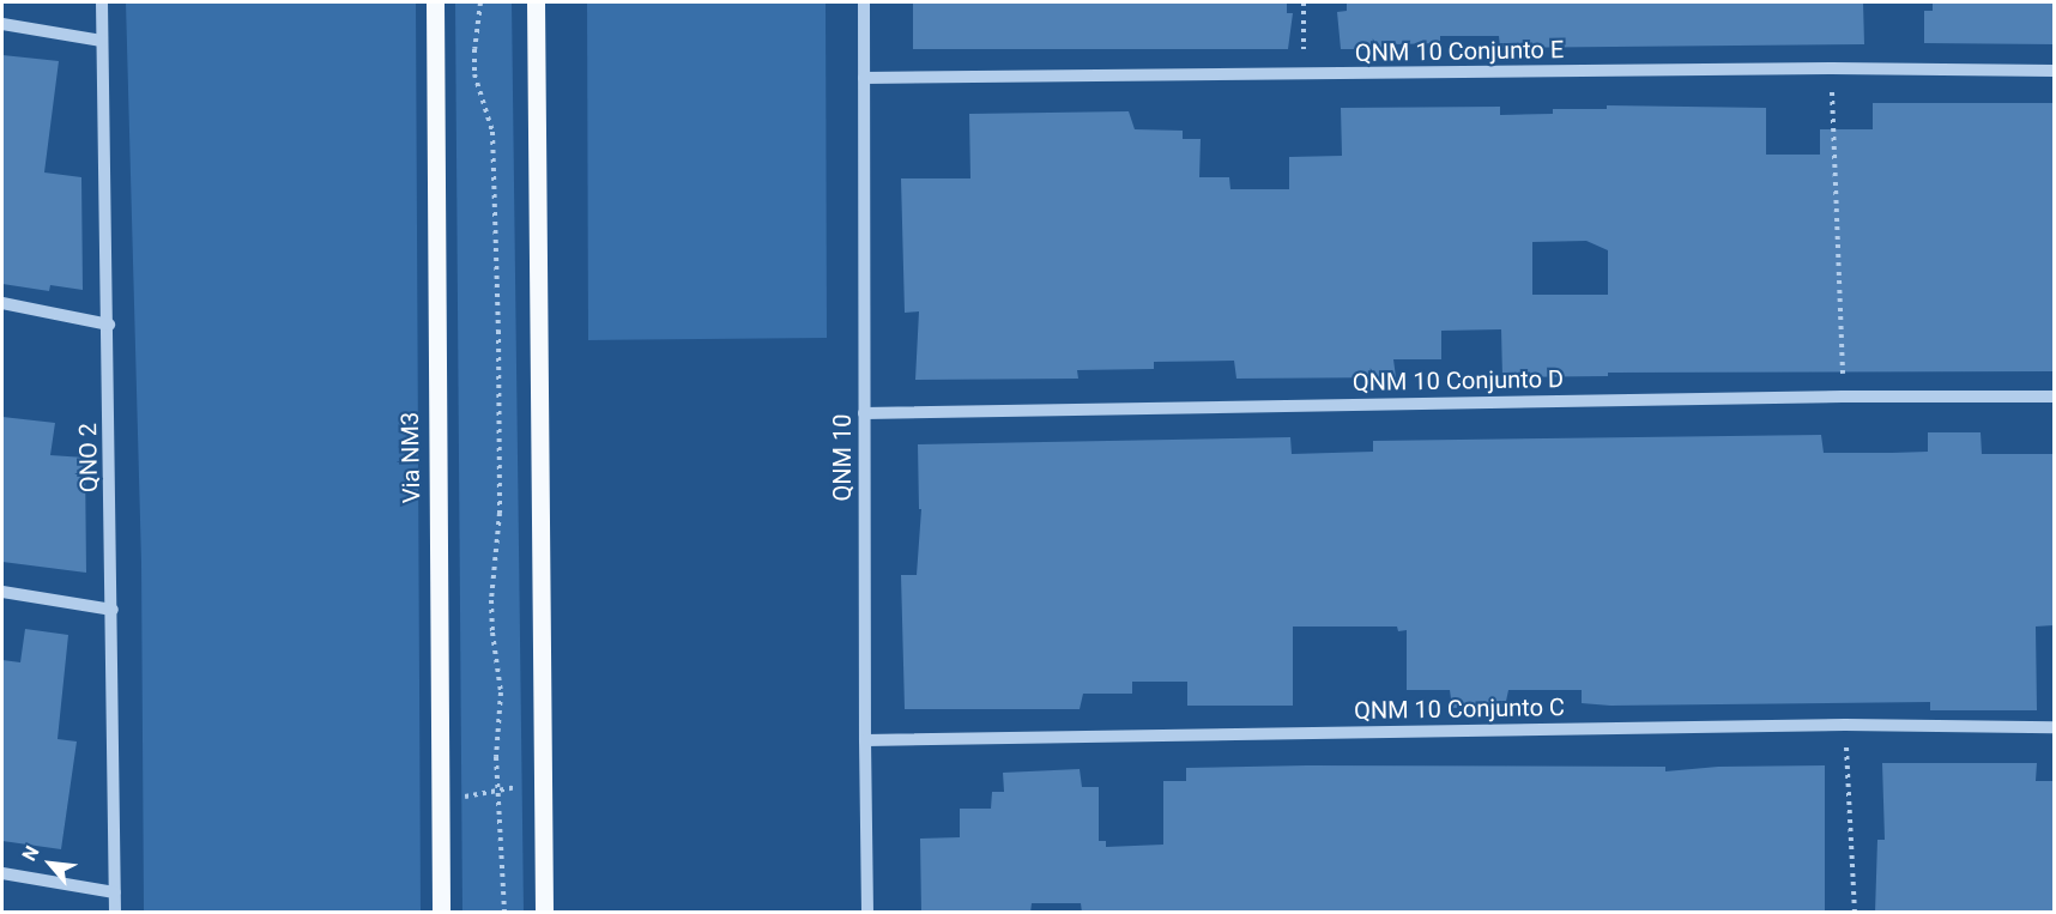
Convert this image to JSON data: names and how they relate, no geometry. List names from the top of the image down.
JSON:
{
  "streets": {
    "main road": ["Via NM3"],
    "street": [
      "QNM 10 Conjunto E",
      "QNM 10 Conjunto D",
      "QNO 2",
      "QNM 10",
      "QNM 10 Conjunto C"
    ]
  },
  "crossings": [
    ["QNM 10 Conjunto E", "QNM 10"],
    ["QNM 10 Conjunto D", "QNM 10"],
    ["QNM 10", "QNM 10 Conjunto C"]
  ],
  "north": "top left"
}
